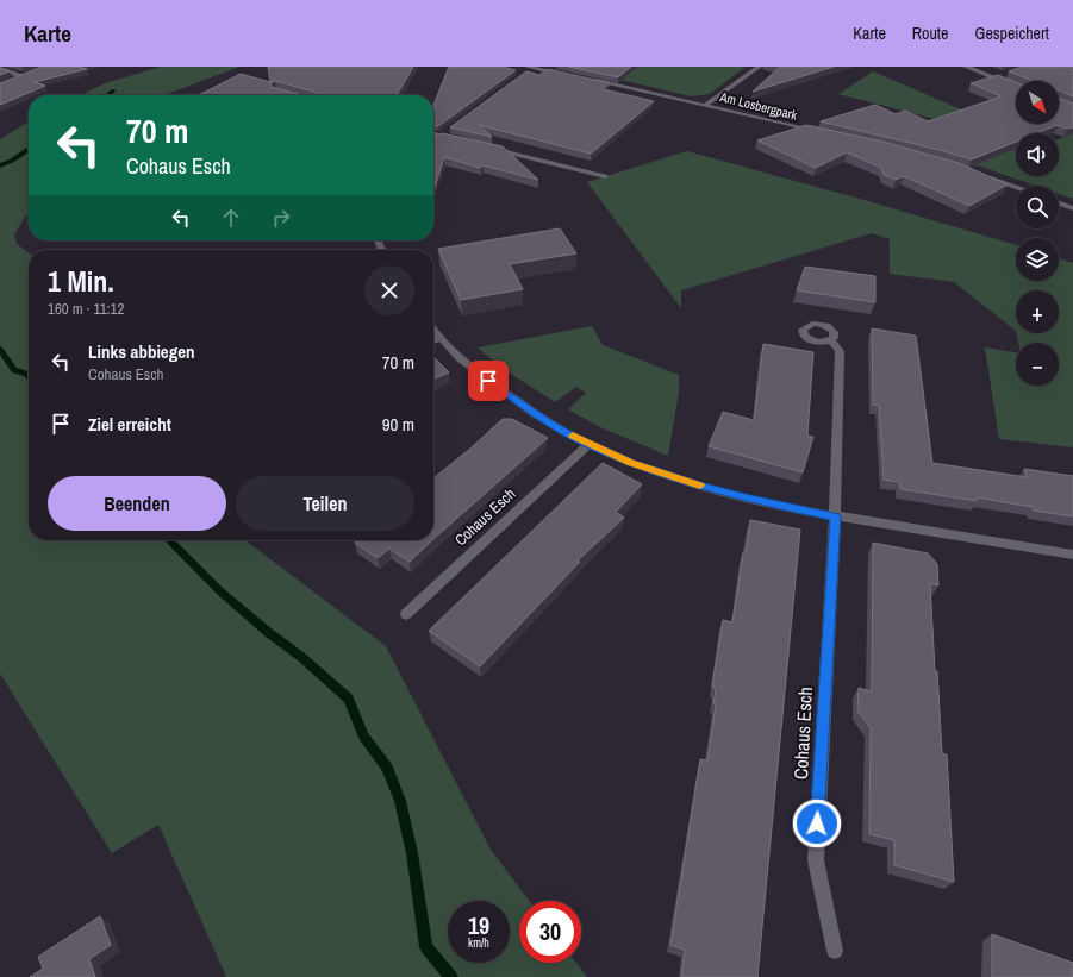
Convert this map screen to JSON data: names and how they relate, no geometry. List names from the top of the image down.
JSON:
{
  "streets": {
    "street": ["Am Losbergpark", "Cohaus Esch"]
  },
  "north": "bottom right",
  "page": {
    "header": "Karte",
    "nav": ["Karte", "Route", "Gespeichert"],
    "map_buttons": ["+", "−"],
    "turn": ["70 m", "Cohaus Esch"],
    "heading": ["1 Min.", "160 m · 11:12"],
    "list": [
      {
        "name": "Links abbiegen",
        "note": "Cohaus Esch",
        "value": "70 m"
      },
      {
        "name": "Ziel erreicht",
        "value": "90 m"
      }
    ],
    "buttons": ["Beenden", "Teilen"],
    "speed": "19 km/h",
    "limit": "30"
  }
}
